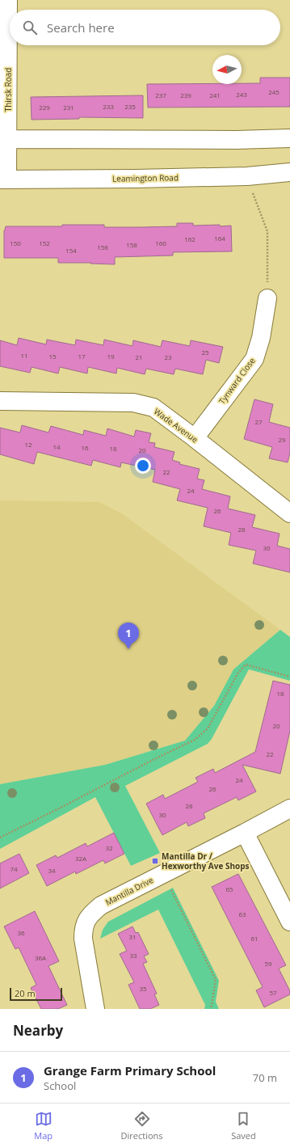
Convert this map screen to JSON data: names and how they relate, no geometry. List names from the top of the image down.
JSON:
{
  "streets": {
    "street": [
      "Thirsk Road",
      "Leamington Road",
      "Tynward Close",
      "Wade Avenue",
      "Mantilla Drive"
    ]
  },
  "crossings": [
    ["Thirsk Road", "Leamington Road"],
    ["Tynward Close", "Wade Avenue"]
  ],
  "places": {
    "transit": ["Mantilla Dr / Hexworthy Ave Shops"]
  },
  "house_numbers": [
    "245",
    "243",
    "237",
    "239",
    "241",
    "233",
    "235",
    "229",
    "231",
    "164",
    "162",
    "150",
    "152",
    "160",
    "158",
    "156",
    "154",
    "25",
    "11",
    "15",
    "17",
    "19",
    "21",
    "23",
    "27",
    "29",
    "12",
    "14",
    "16",
    "18",
    "20",
    "22",
    "24",
    "26",
    "28",
    "30",
    "18",
    "20",
    "22",
    "24",
    "26",
    "28",
    "30",
    "32",
    "32A",
    "74",
    "34",
    "65",
    "63",
    "36",
    "31",
    "61",
    "33",
    "36A",
    "59",
    "35",
    "57"
  ],
  "scale_bar": "20 m",
  "north": "left",
  "page": {
    "search": "Search here",
    "pins": "1",
    "scale": "20 m",
    "heading": "Nearby",
    "list": [
      {
        "mark": "1",
        "name": "Grange Farm Primary School",
        "note": "School",
        "value": "70 m"
      }
    ],
    "nav": ["Map", "Directions", "Saved"]
  }
}
